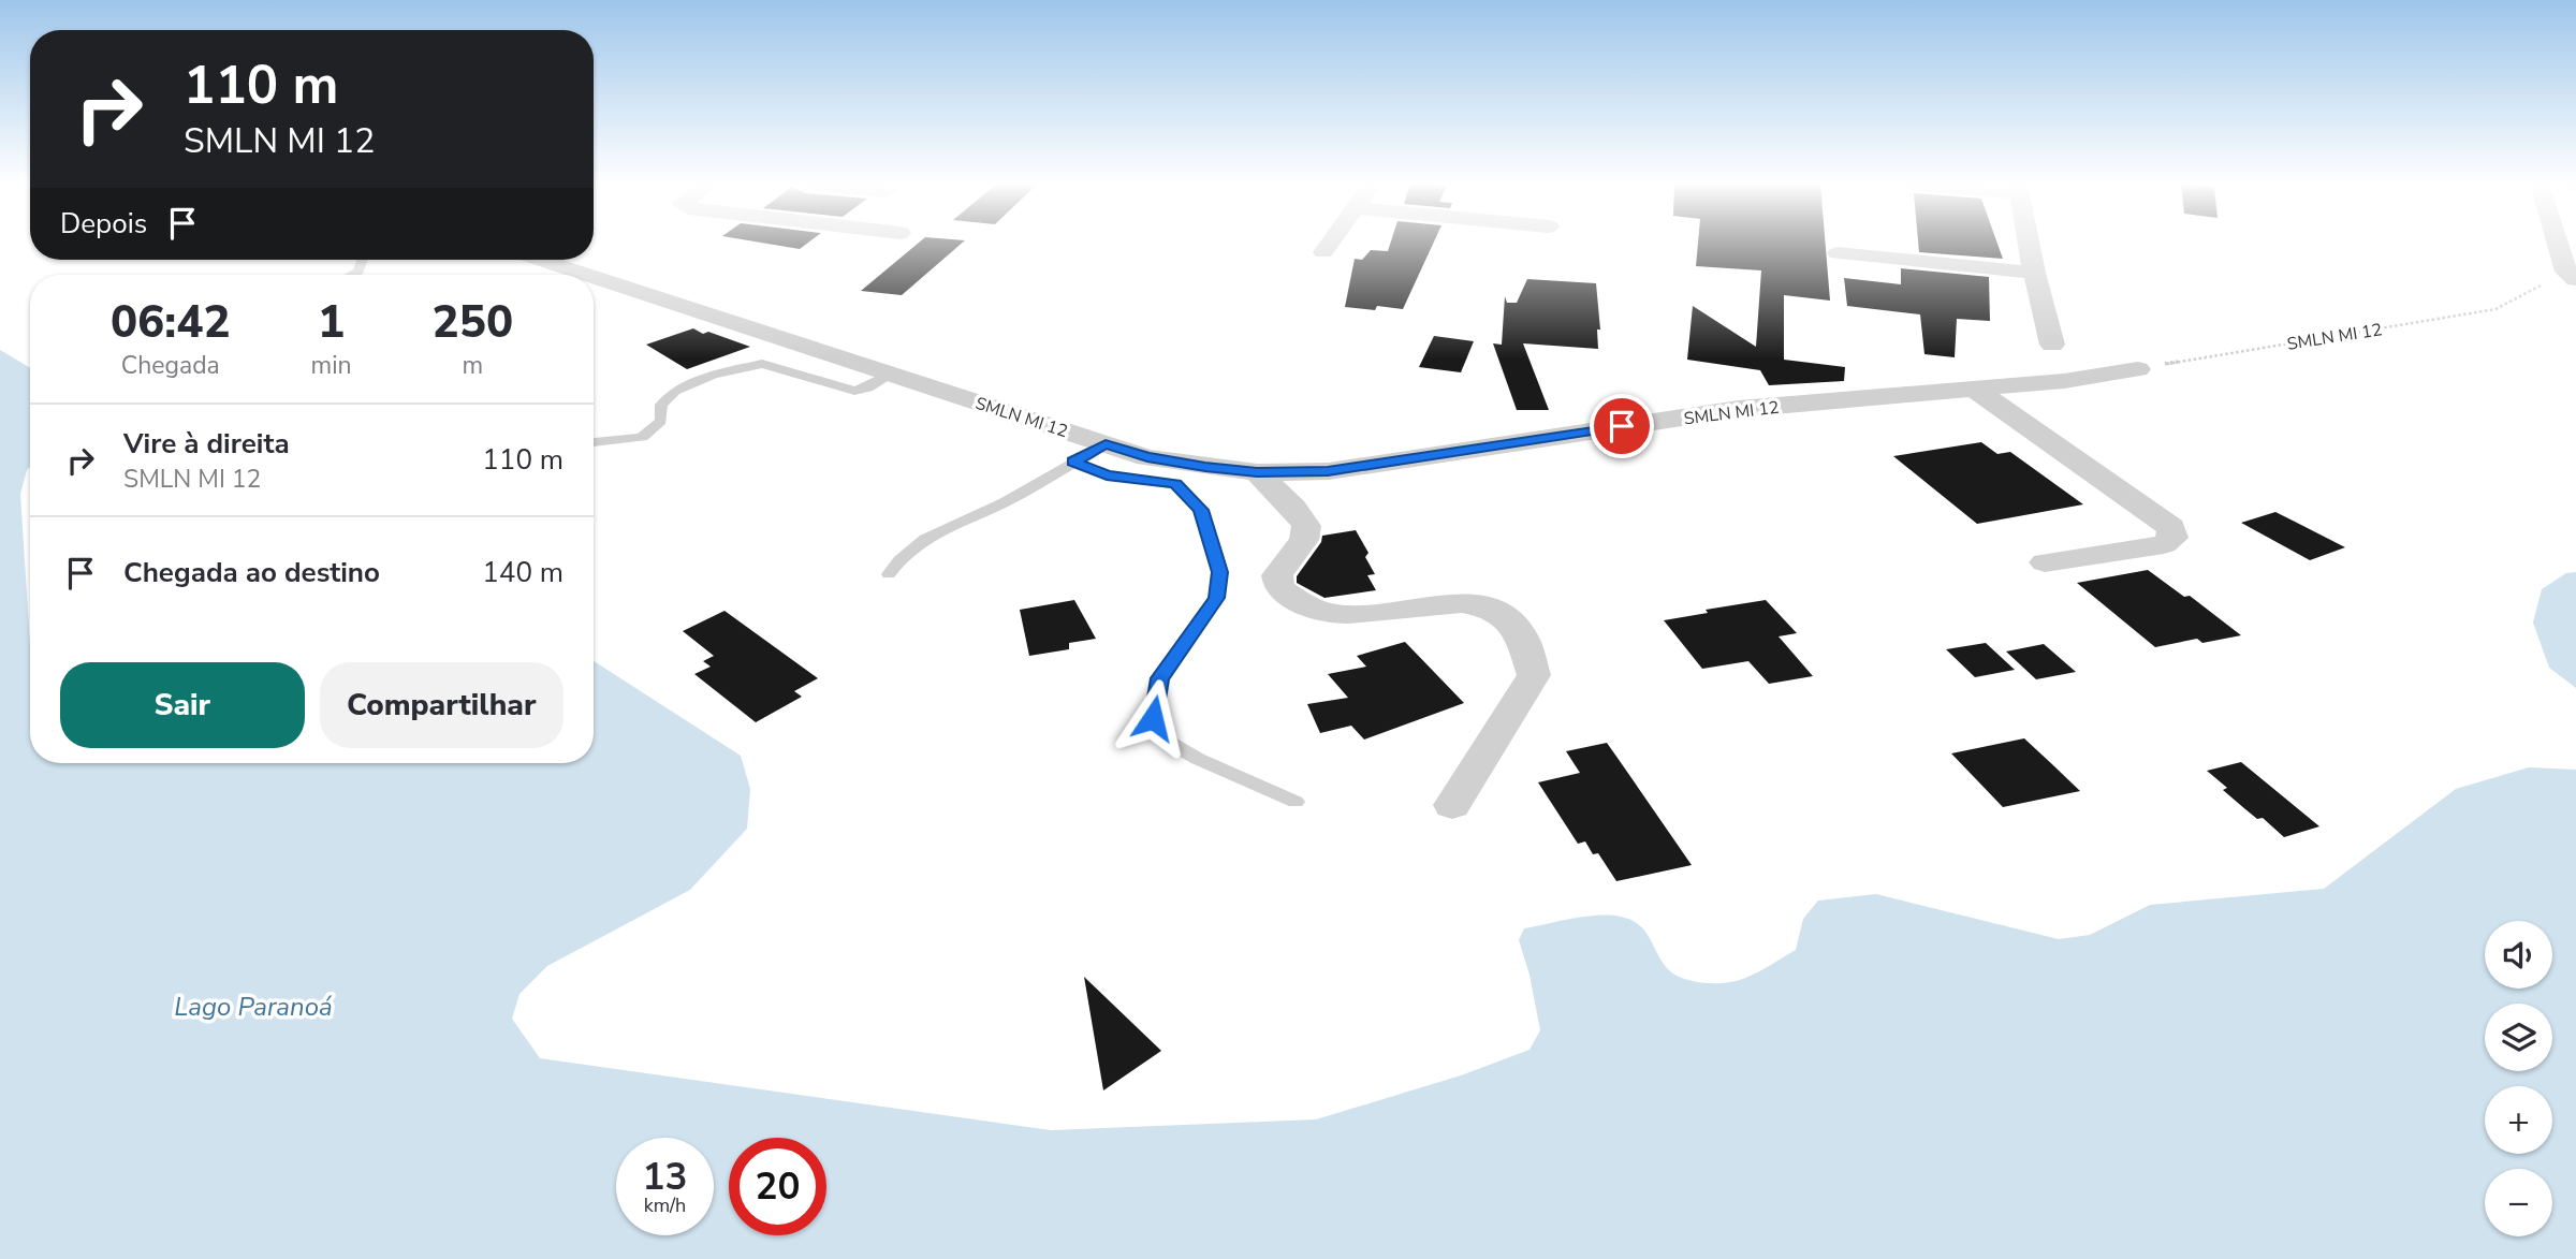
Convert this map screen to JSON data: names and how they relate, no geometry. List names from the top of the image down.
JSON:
{
  "streets": {
    "street": ["SMLN MI 12"]
  },
  "water": ["Lago Paranoá"],
  "page": {
    "turn": ["110 m", "SMLN MI 12"],
    "then": "Depois",
    "eta": [
      "06:42",
      "Chegada",
      "1",
      "min",
      "250",
      "m"
    ],
    "list": [
      {
        "name": "Vire à direita",
        "note": "SMLN MI 12",
        "value": "110 m"
      },
      {
        "name": "Chegada ao destino",
        "value": "140 m"
      }
    ],
    "buttons": ["Sair", "Compartilhar"],
    "map_buttons": ["+", "−"],
    "speed": "13 km/h",
    "limit": "20"
  }
}
